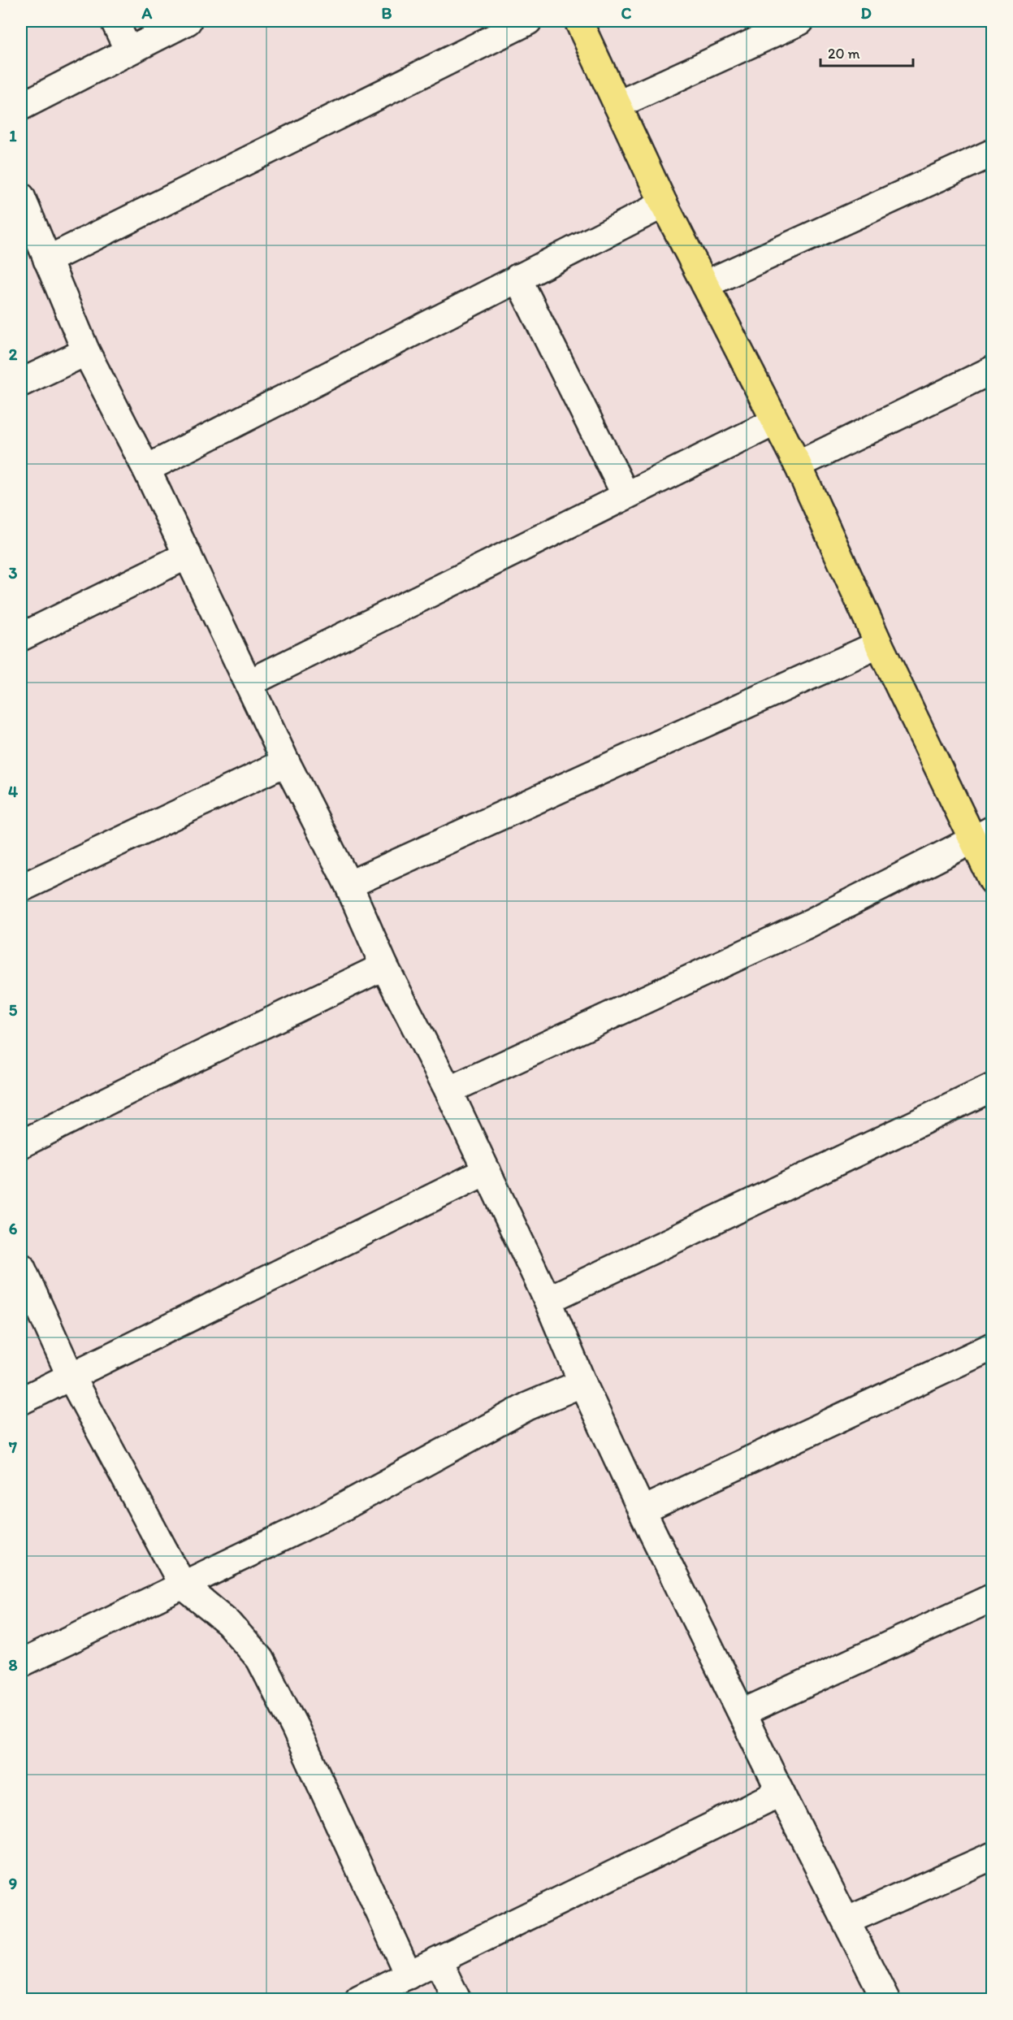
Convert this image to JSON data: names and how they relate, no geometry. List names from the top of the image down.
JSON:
{
  "scale_bar": "20 m",
  "grid": {
    "columns": [
      "A",
      "B",
      "C",
      "D"
    ],
    "rows": [
      "1",
      "2",
      "3",
      "4",
      "5",
      "6",
      "7",
      "8",
      "9"
    ]
  }
}
